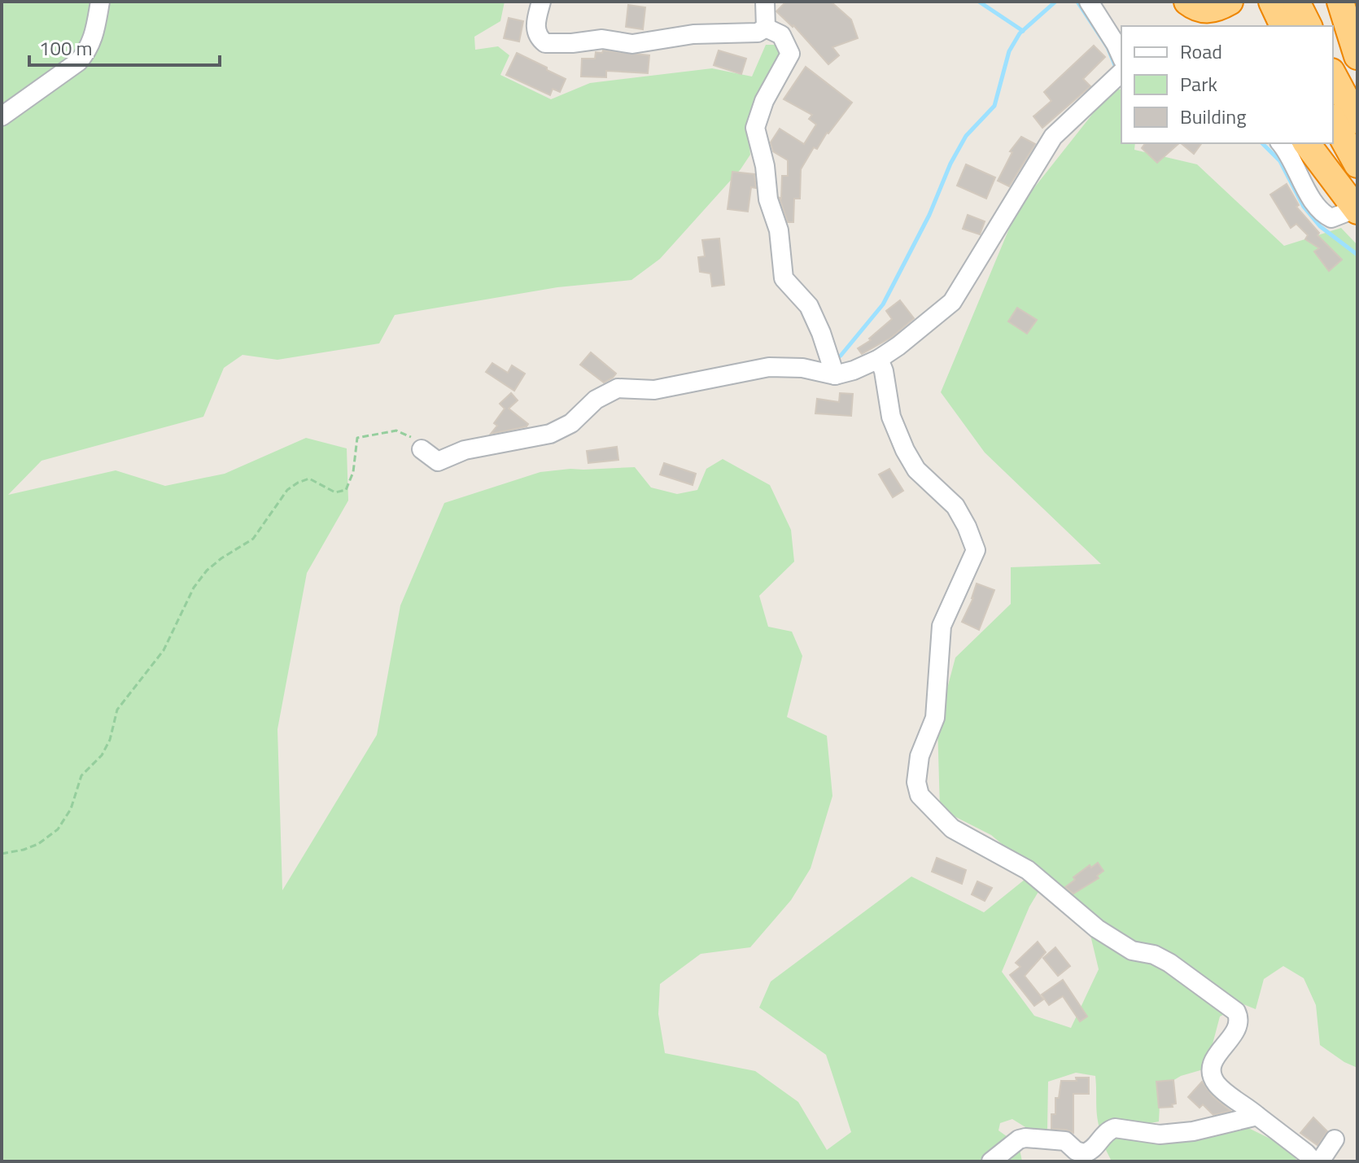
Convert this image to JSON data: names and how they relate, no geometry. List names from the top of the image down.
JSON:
{
  "legend": ["Road", "Park", "Building"],
  "scale_bar": "100 m"
}
